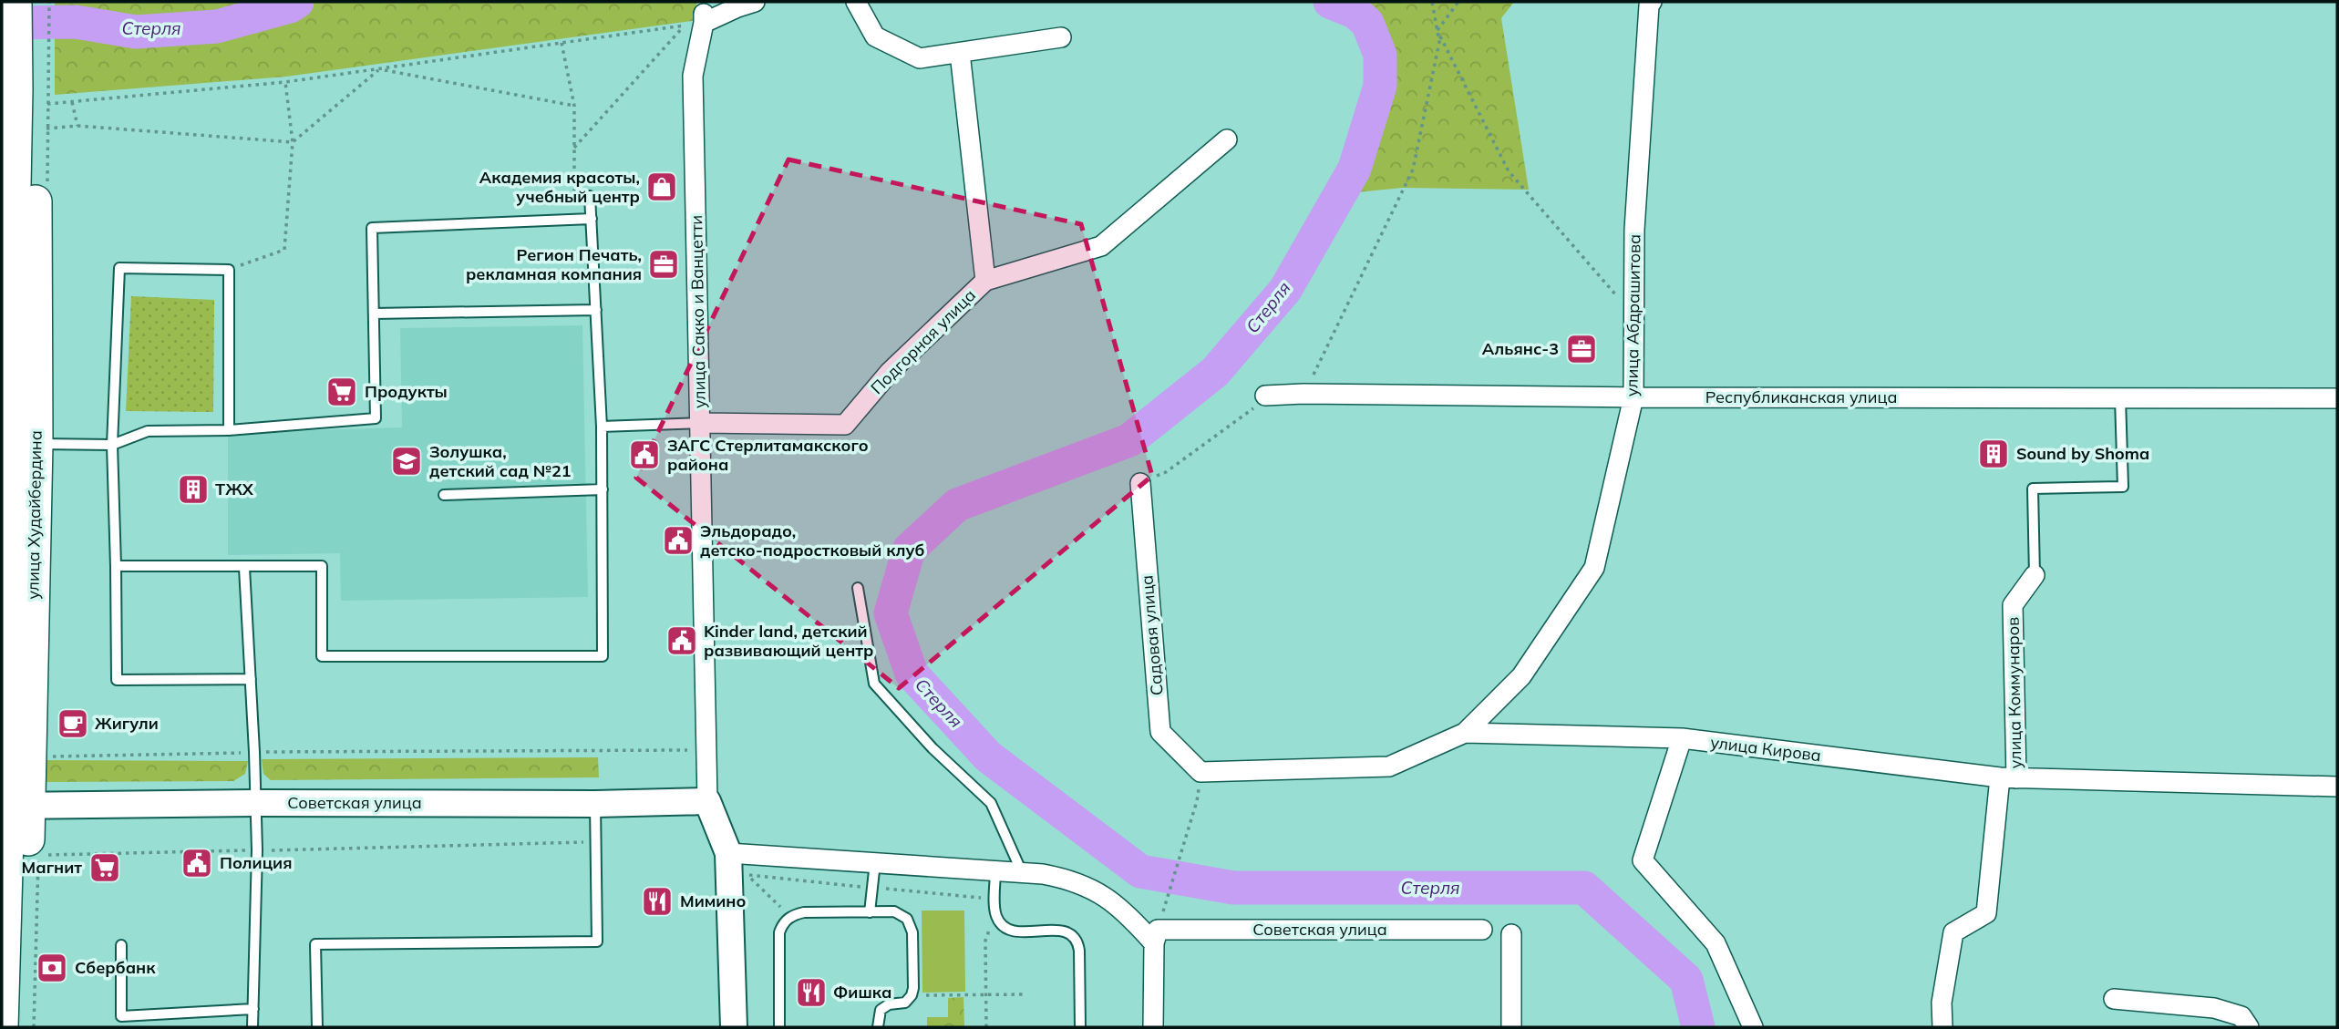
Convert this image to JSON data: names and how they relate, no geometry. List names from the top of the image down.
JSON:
{
  "streets": {
    "main road": ["улица Худайбердина"],
    "street": [
      "улица Сакко и Ванцетти",
      "улица Абдрашитова",
      "Подгорная улица",
      "Республиканская улица",
      "Садовая улица",
      "улица Коммунаров",
      "улица Кирова",
      "Советская улица"
    ]
  },
  "crossings": [
    ["улица Сакко и Ванцетти", "Подгорная улица"],
    ["улица Сакко и Ванцетти", "Советская улица"],
    ["улица Абдрашитова", "Республиканская улица"],
    ["улица Абдрашитова", "улица Кирова"],
    ["улица Худайбердина", "Советская улица"],
    ["Садовая улица", "улица Кирова"],
    ["улица Коммунаров", "улица Кирова"]
  ],
  "water": ["Стерля"],
  "places": {
    "shop": ["Академия красоты, учебный центр"],
    "office": ["Регион Печать, рекламная компания", "Альянс-3"],
    "supermarket": ["Продукты", "Магнит"],
    "building": ["Sound by Shoma", "ТЖХ"],
    "public building": [
      "ЗАГС Стерлитамакского района",
      "Эльдорадо, детско-подростковый клуб",
      "Kinder land, детский развивающий центр",
      "Полиция"
    ],
    "school or university": ["Золушка, детский сад №21"],
    "cafe": ["Жигули"],
    "restaurant": ["Мимино", "Фишка"],
    "bank": ["Сбербанк"]
  }
}
